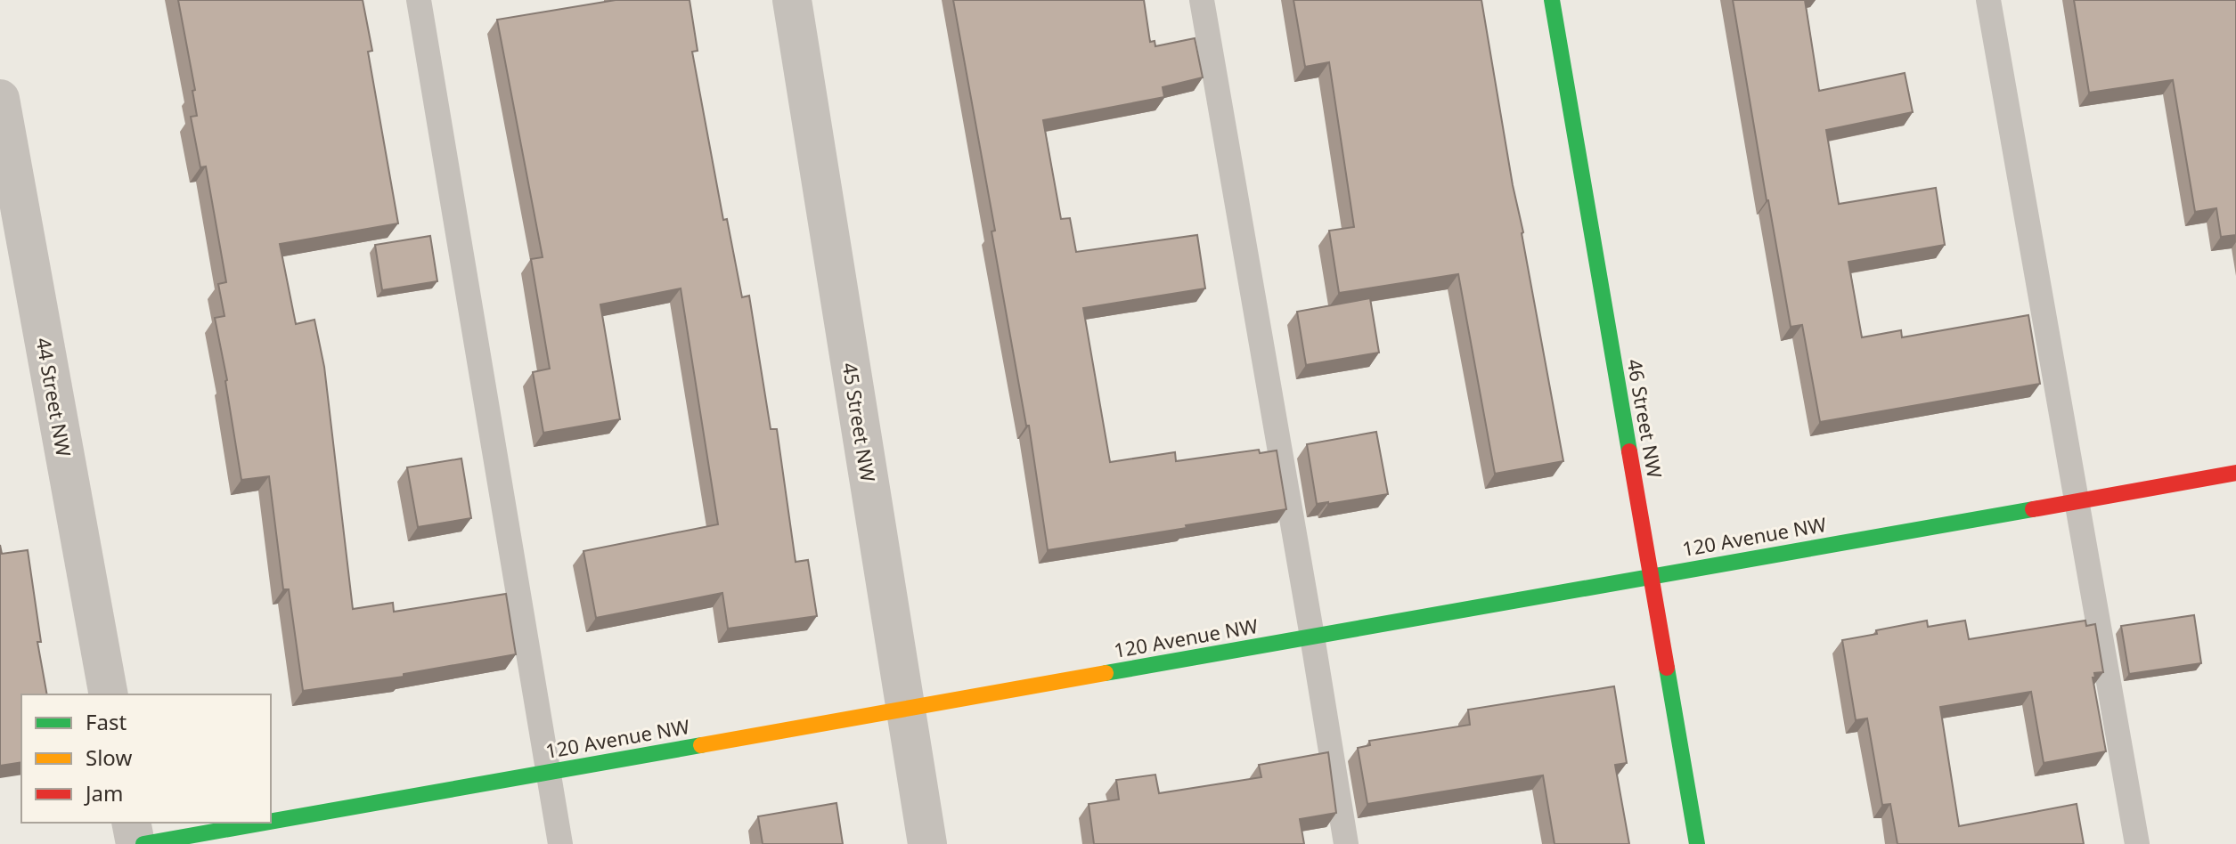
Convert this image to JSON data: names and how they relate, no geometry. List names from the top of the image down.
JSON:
{
  "streets": {
    "street": [
      "44 Street NW",
      "46 Street NW",
      "45 Street NW",
      "120 Avenue NW"
    ]
  },
  "crossings": [
    ["46 Street NW", "120 Avenue NW"],
    ["45 Street NW", "120 Avenue NW"]
  ],
  "legend": ["Fast", "Slow", "Jam"]
}
